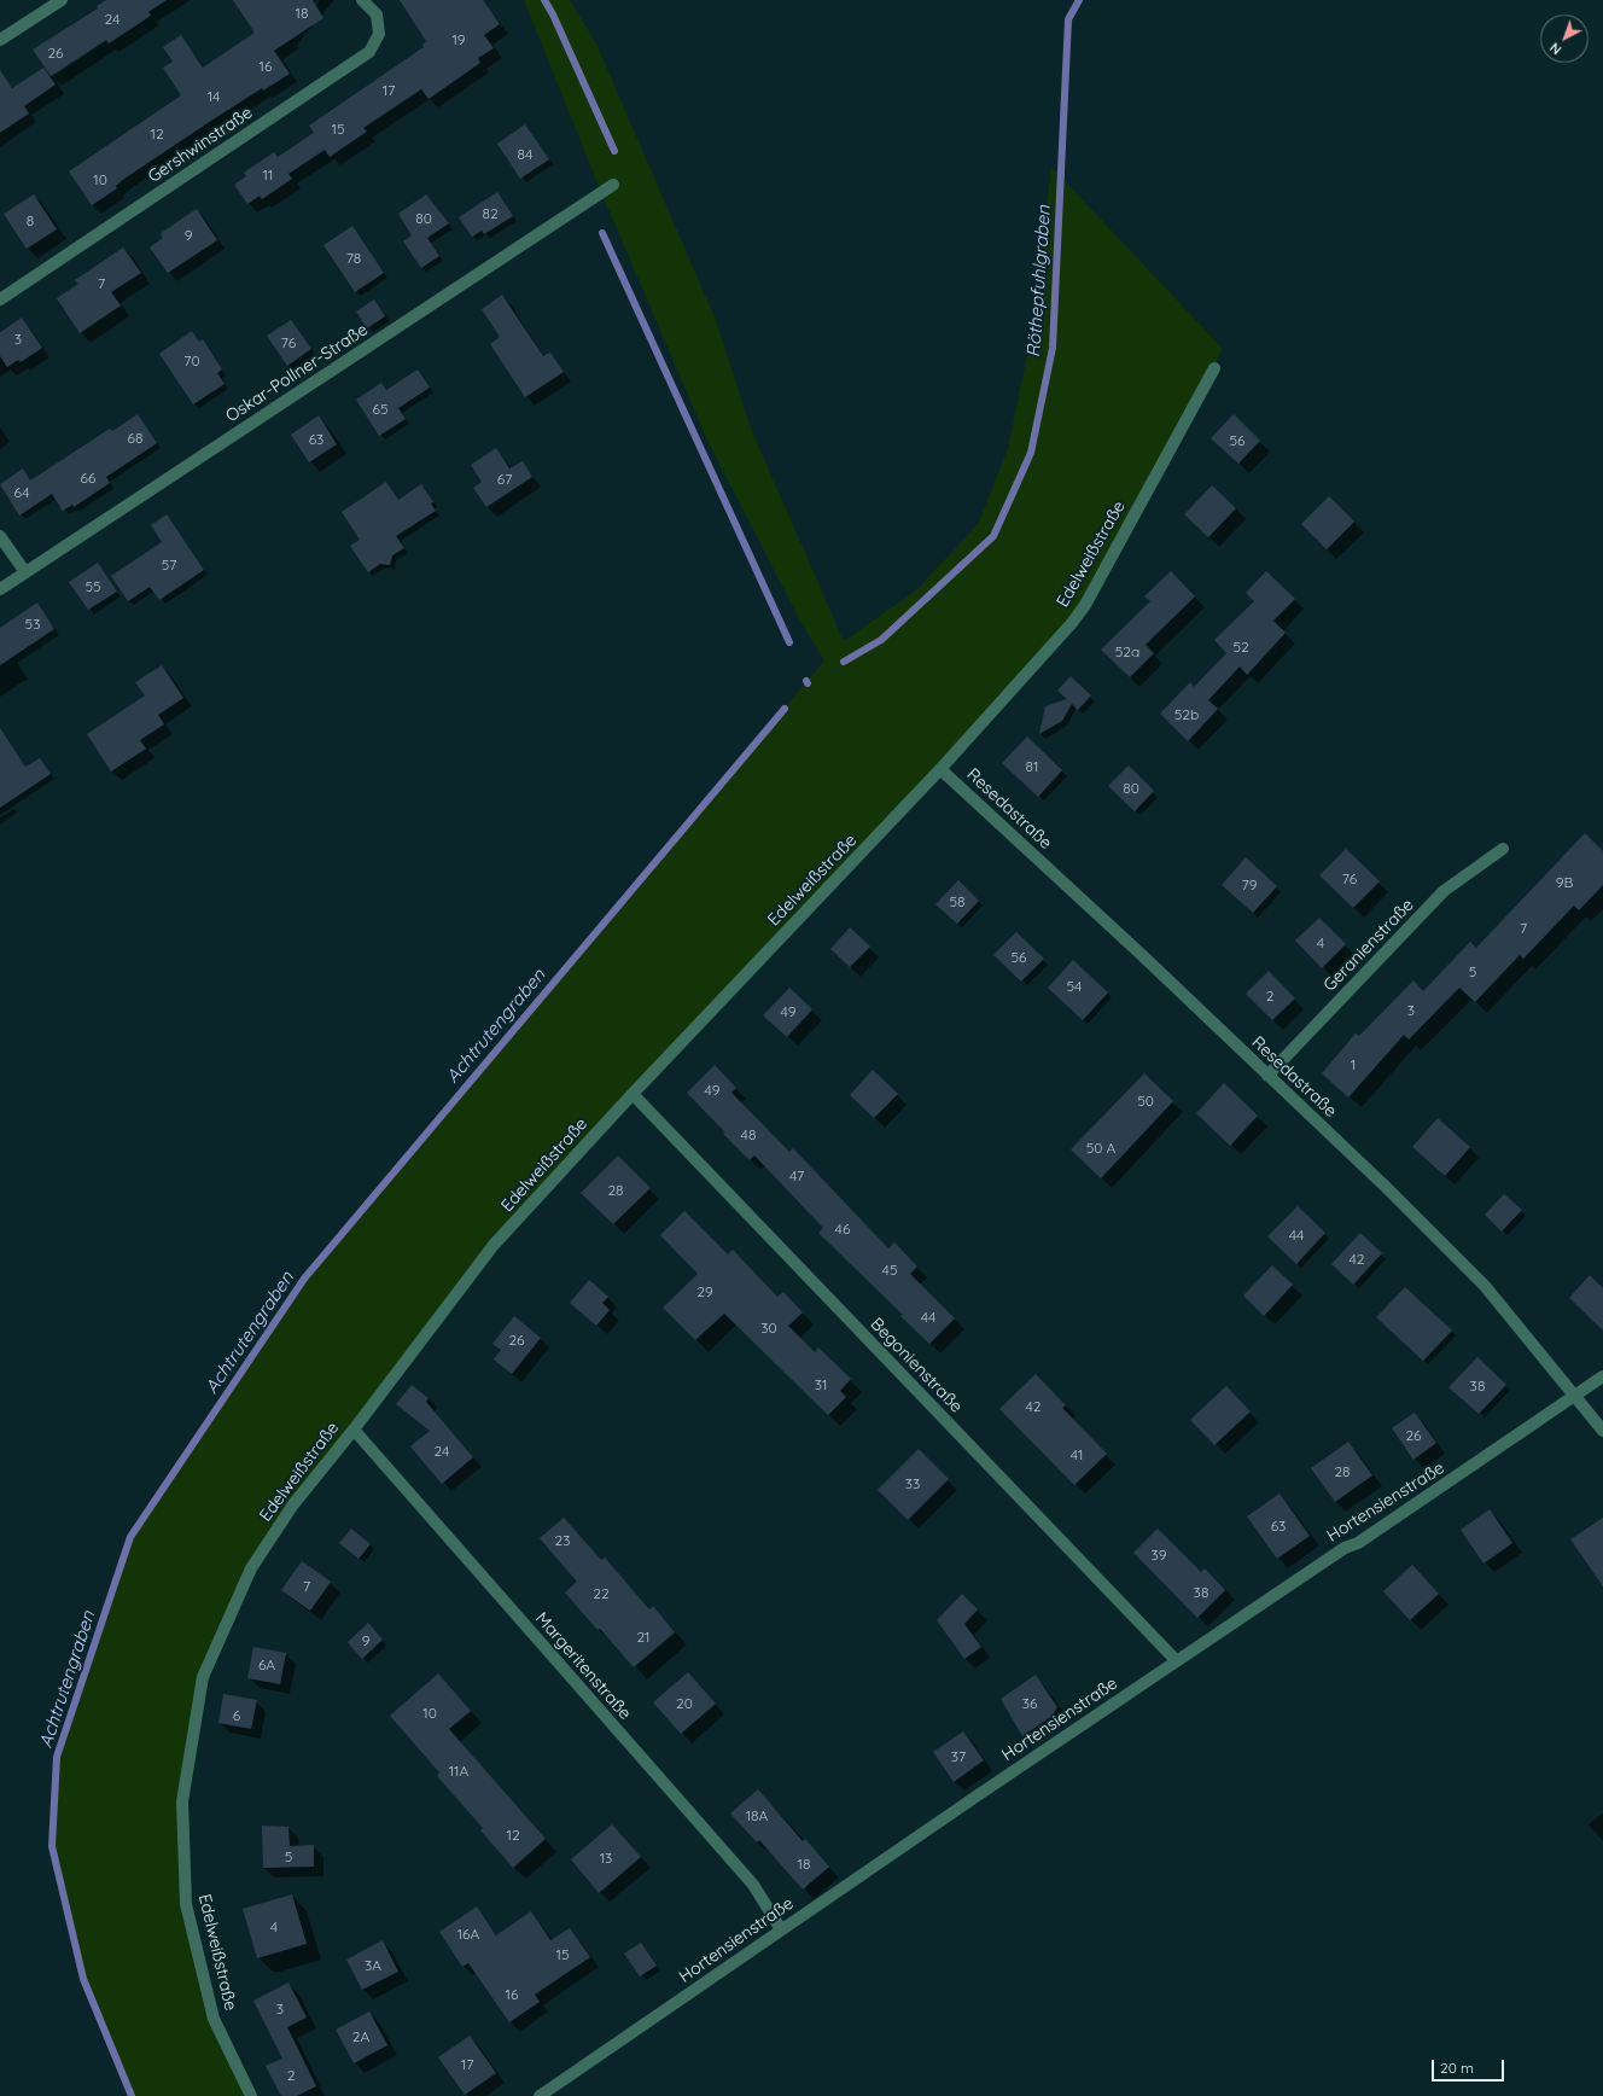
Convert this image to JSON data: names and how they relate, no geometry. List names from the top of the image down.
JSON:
{
  "streets": {
    "street": [
      "Gershwinstraße",
      "Oskar-Pollner-Straße",
      "Edelweißstraße",
      "Resedastraße",
      "Geranienstraße",
      "Begonienstraße",
      "Hortensienstraße",
      "Margeritenstraße"
    ]
  },
  "crossings": [
    ["Edelweißstraße", "Resedastraße"],
    ["Edelweißstraße", "Begonienstraße"],
    ["Edelweißstraße", "Margeritenstraße"],
    ["Resedastraße", "Geranienstraße"],
    ["Resedastraße", "Hortensienstraße"],
    ["Begonienstraße", "Hortensienstraße"],
    ["Hortensienstraße", "Margeritenstraße"]
  ],
  "water": ["Röthepfuhlgraben", "Achtrutengraben"],
  "house_numbers": [
    "18",
    "24",
    "19",
    "26",
    "16",
    "17",
    "14",
    "15",
    "12",
    "84",
    "11",
    "10",
    "82",
    "80",
    "8",
    "9",
    "78",
    "7",
    "3",
    "76",
    "70",
    "65",
    "68",
    "63",
    "56",
    "66",
    "67",
    "64",
    "57",
    "55",
    "53",
    "52",
    "52a",
    "52b",
    "81",
    "80",
    "76",
    "9B",
    "79",
    "58",
    "7",
    "4",
    "56",
    "5",
    "54",
    "2",
    "3",
    "49",
    "1",
    "49",
    "50",
    "48",
    "50 A",
    "47",
    "28",
    "46",
    "44",
    "42",
    "45",
    "29",
    "44",
    "30",
    "26",
    "31",
    "38",
    "42",
    "26",
    "24",
    "41",
    "28",
    "33",
    "63",
    "23",
    "39",
    "7",
    "38",
    "22",
    "21",
    "9",
    "6A",
    "20",
    "36",
    "10",
    "6",
    "37",
    "11A",
    "18A",
    "12",
    "5",
    "13",
    "18",
    "4",
    "16A",
    "15",
    "3A",
    "16",
    "3",
    "2A",
    "17",
    "2"
  ],
  "scale_bar": "20 m",
  "north": "bottom left"
}
